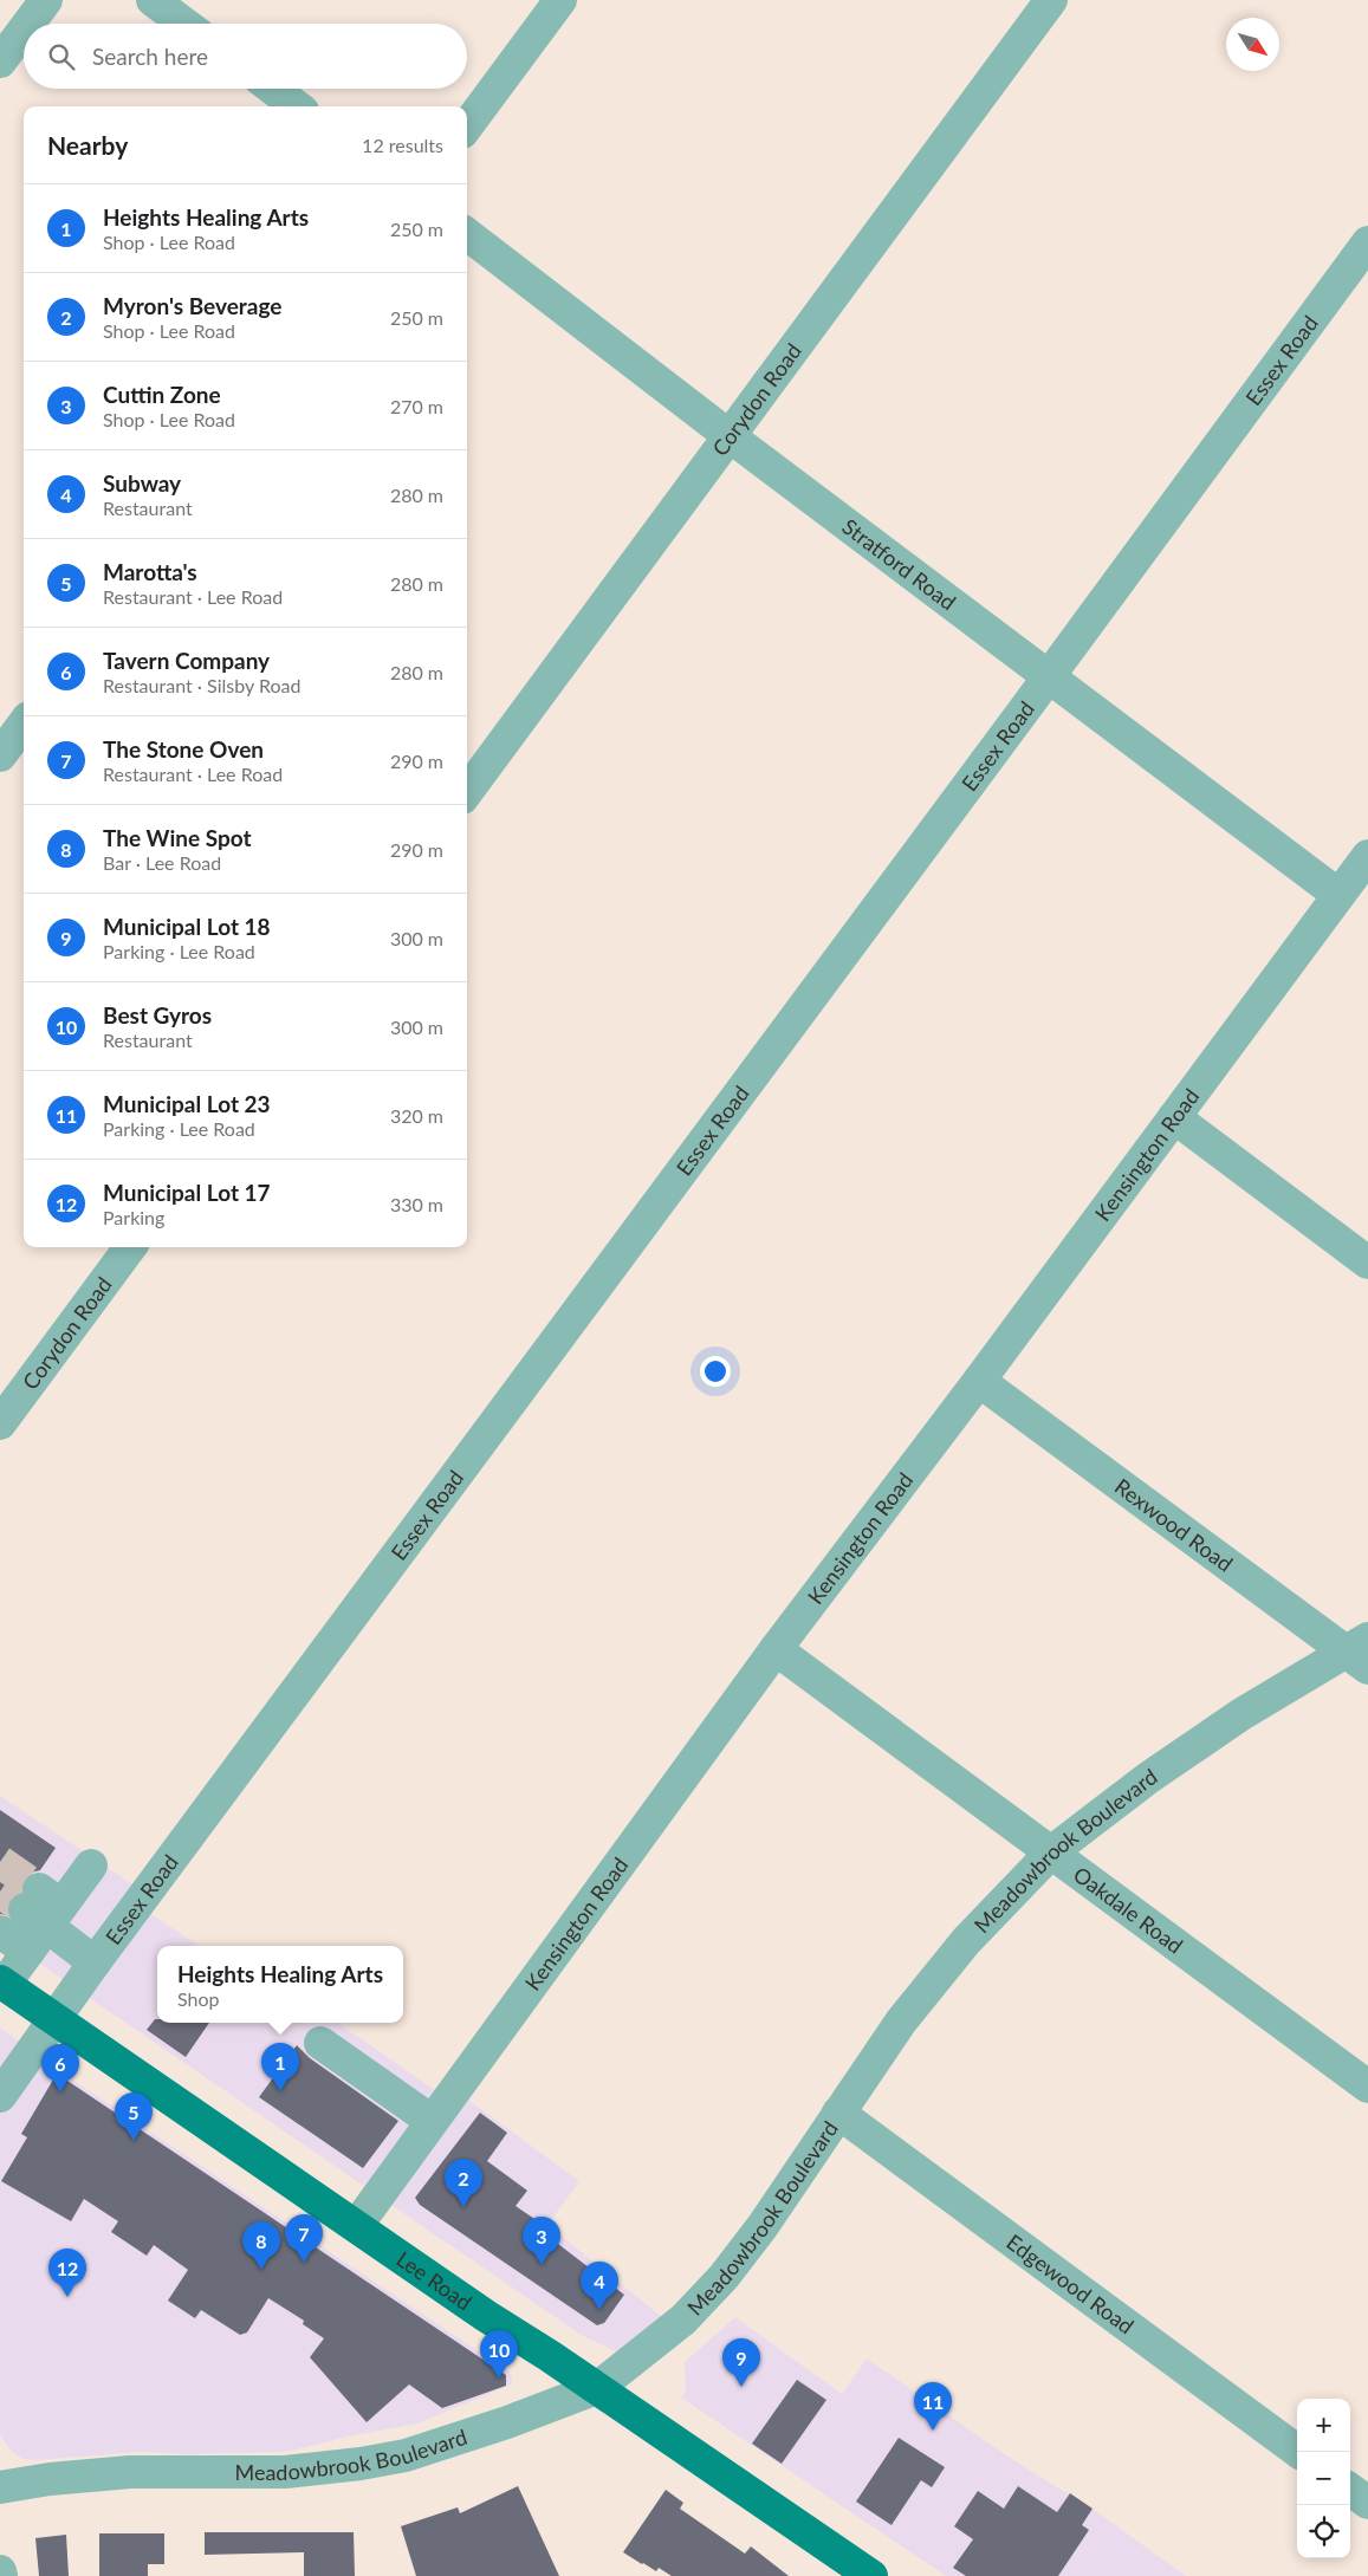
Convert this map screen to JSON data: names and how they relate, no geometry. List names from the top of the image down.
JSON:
{
  "streets": {
    "main road": ["Lee Road"],
    "street": [
      "Essex Road",
      "Corydon Road",
      "Stratford Road",
      "Kensington Road",
      "Rexwood Road",
      "Meadowbrook Boulevard",
      "Oakdale Road",
      "Edgewood Road"
    ]
  },
  "crossings": [
    ["Essex Road", "Stratford Road"],
    ["Essex Road", "Lee Road"],
    ["Corydon Road", "Stratford Road"],
    ["Stratford Road", "Kensington Road"],
    ["Kensington Road", "Rexwood Road"],
    ["Kensington Road", "Oakdale Road"],
    ["Kensington Road", "Lee Road"],
    ["Rexwood Road", "Meadowbrook Boulevard"],
    ["Meadowbrook Boulevard", "Oakdale Road"],
    ["Meadowbrook Boulevard", "Lee Road"],
    ["Meadowbrook Boulevard", "Edgewood Road"]
  ],
  "north": "bottom right",
  "page": {
    "search": "Search here",
    "heading": ["Nearby", "12 results"],
    "list": [
      {
        "mark": "1",
        "name": "Heights Healing Arts",
        "note": "Shop · Lee Road",
        "value": "250 m"
      },
      {
        "mark": "2",
        "name": "Myron's Beverage",
        "note": "Shop · Lee Road",
        "value": "250 m"
      },
      {
        "mark": "3",
        "name": "Cuttin Zone",
        "note": "Shop · Lee Road",
        "value": "270 m"
      },
      {
        "mark": "4",
        "name": "Subway",
        "note": "Restaurant",
        "value": "280 m"
      },
      {
        "mark": "5",
        "name": "Marotta's",
        "note": "Restaurant · Lee Road",
        "value": "280 m"
      },
      {
        "mark": "6",
        "name": "Tavern Company",
        "note": "Restaurant · Silsby Road",
        "value": "280 m"
      },
      {
        "mark": "7",
        "name": "The Stone Oven",
        "note": "Restaurant · Lee Road",
        "value": "290 m"
      },
      {
        "mark": "8",
        "name": "The Wine Spot",
        "note": "Bar · Lee Road",
        "value": "290 m"
      },
      {
        "mark": "9",
        "name": "Municipal Lot 18",
        "note": "Parking · Lee Road",
        "value": "300 m"
      },
      {
        "mark": "10",
        "name": "Best Gyros",
        "note": "Restaurant",
        "value": "300 m"
      },
      {
        "mark": "11",
        "name": "Municipal Lot 23",
        "note": "Parking · Lee Road",
        "value": "320 m"
      },
      {
        "mark": "12",
        "name": "Municipal Lot 17",
        "note": "Parking",
        "value": "330 m"
      }
    ],
    "popup": ["Heights Healing Arts", "Shop"],
    "pins": [
      "1",
      "6",
      "5",
      "2",
      "7",
      "3",
      "8",
      "12",
      "4",
      "10",
      "9",
      "11"
    ],
    "map_buttons": ["+", "−"]
  }
}
